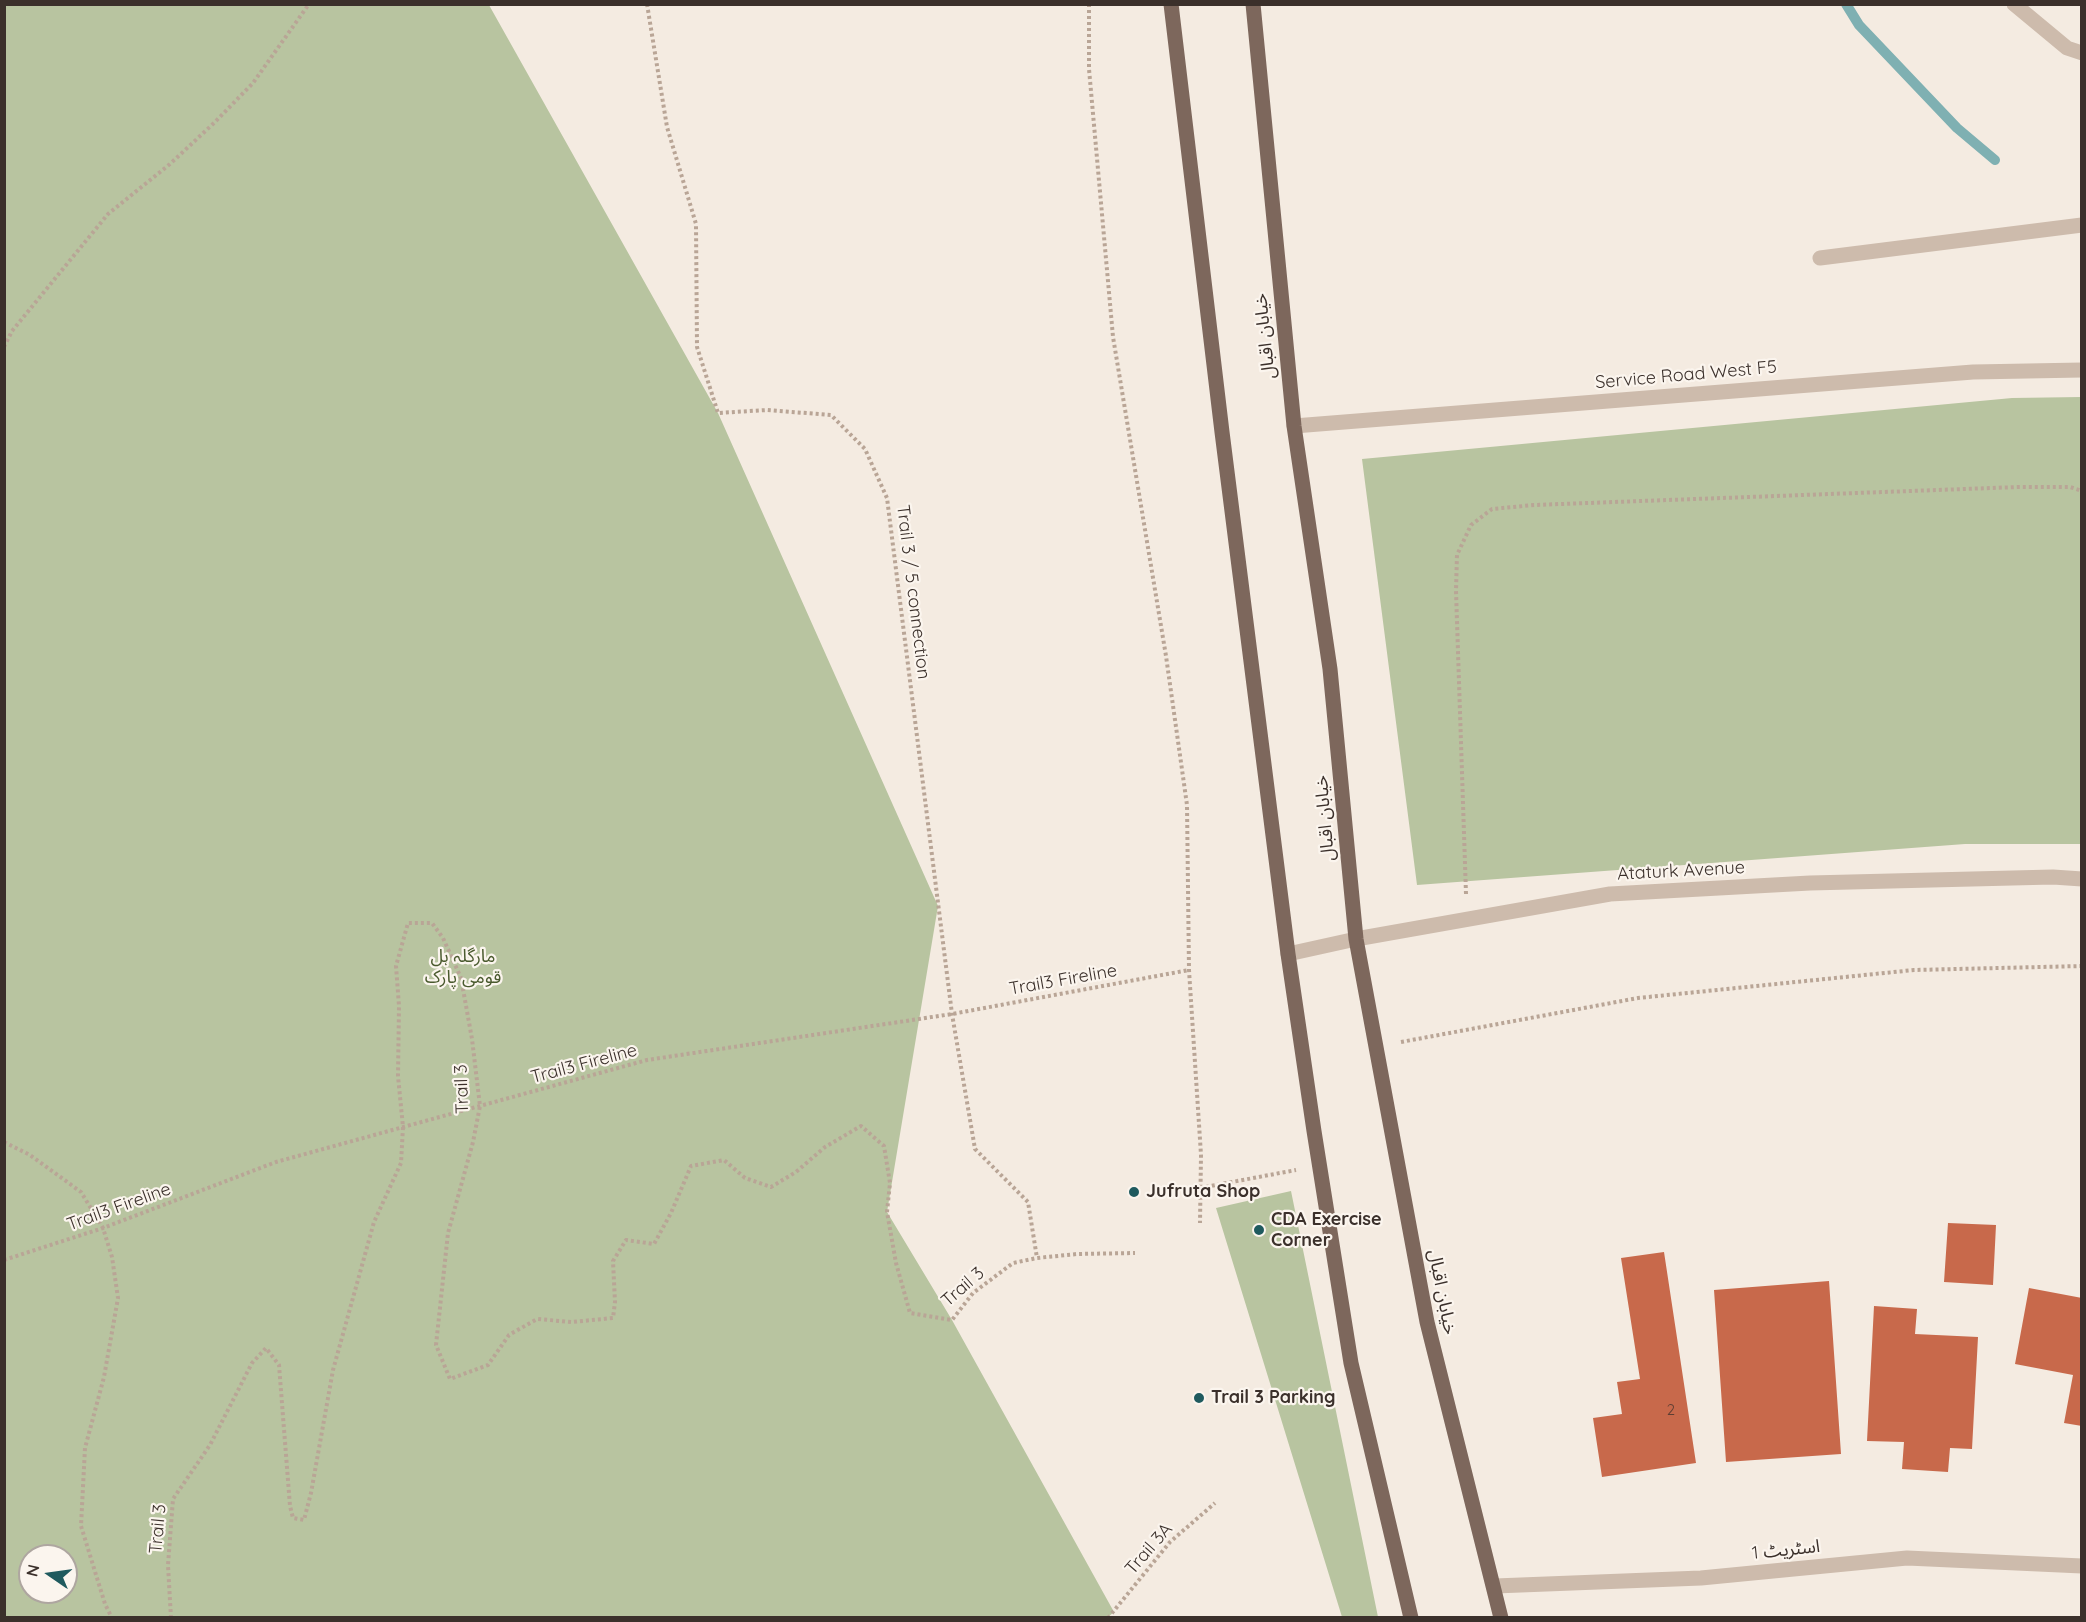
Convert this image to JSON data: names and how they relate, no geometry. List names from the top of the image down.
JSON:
{
  "streets": {
    "main road": ["خیابان اقبال"],
    "street": ["Service Road West F5", "Ataturk Avenue", "اسٹریٹ 1"],
    "path": [
      "Trail 3 / 5 connection",
      "Trail3 Fireline",
      "Trail 3",
      "Trail 3A"
    ]
  },
  "crossings": [
    ["خیابان اقبال", "Service Road West F5"],
    ["خیابان اقبال", "Ataturk Avenue"],
    ["خیابان اقبال", "اسٹریٹ 1"],
    ["Trail 3 / 5 connection", "Trail3 Fireline"],
    ["Trail 3 / 5 connection", "Trail 3"],
    ["Trail3 Fireline", "Trail 3"]
  ],
  "parks": ["مارگلہ ہل قومی پارک"],
  "places": ["Jufruta Shop", "CDA Exercise Corner", "Trail 3 Parking"],
  "house_numbers": ["2"],
  "north": "left"
}
